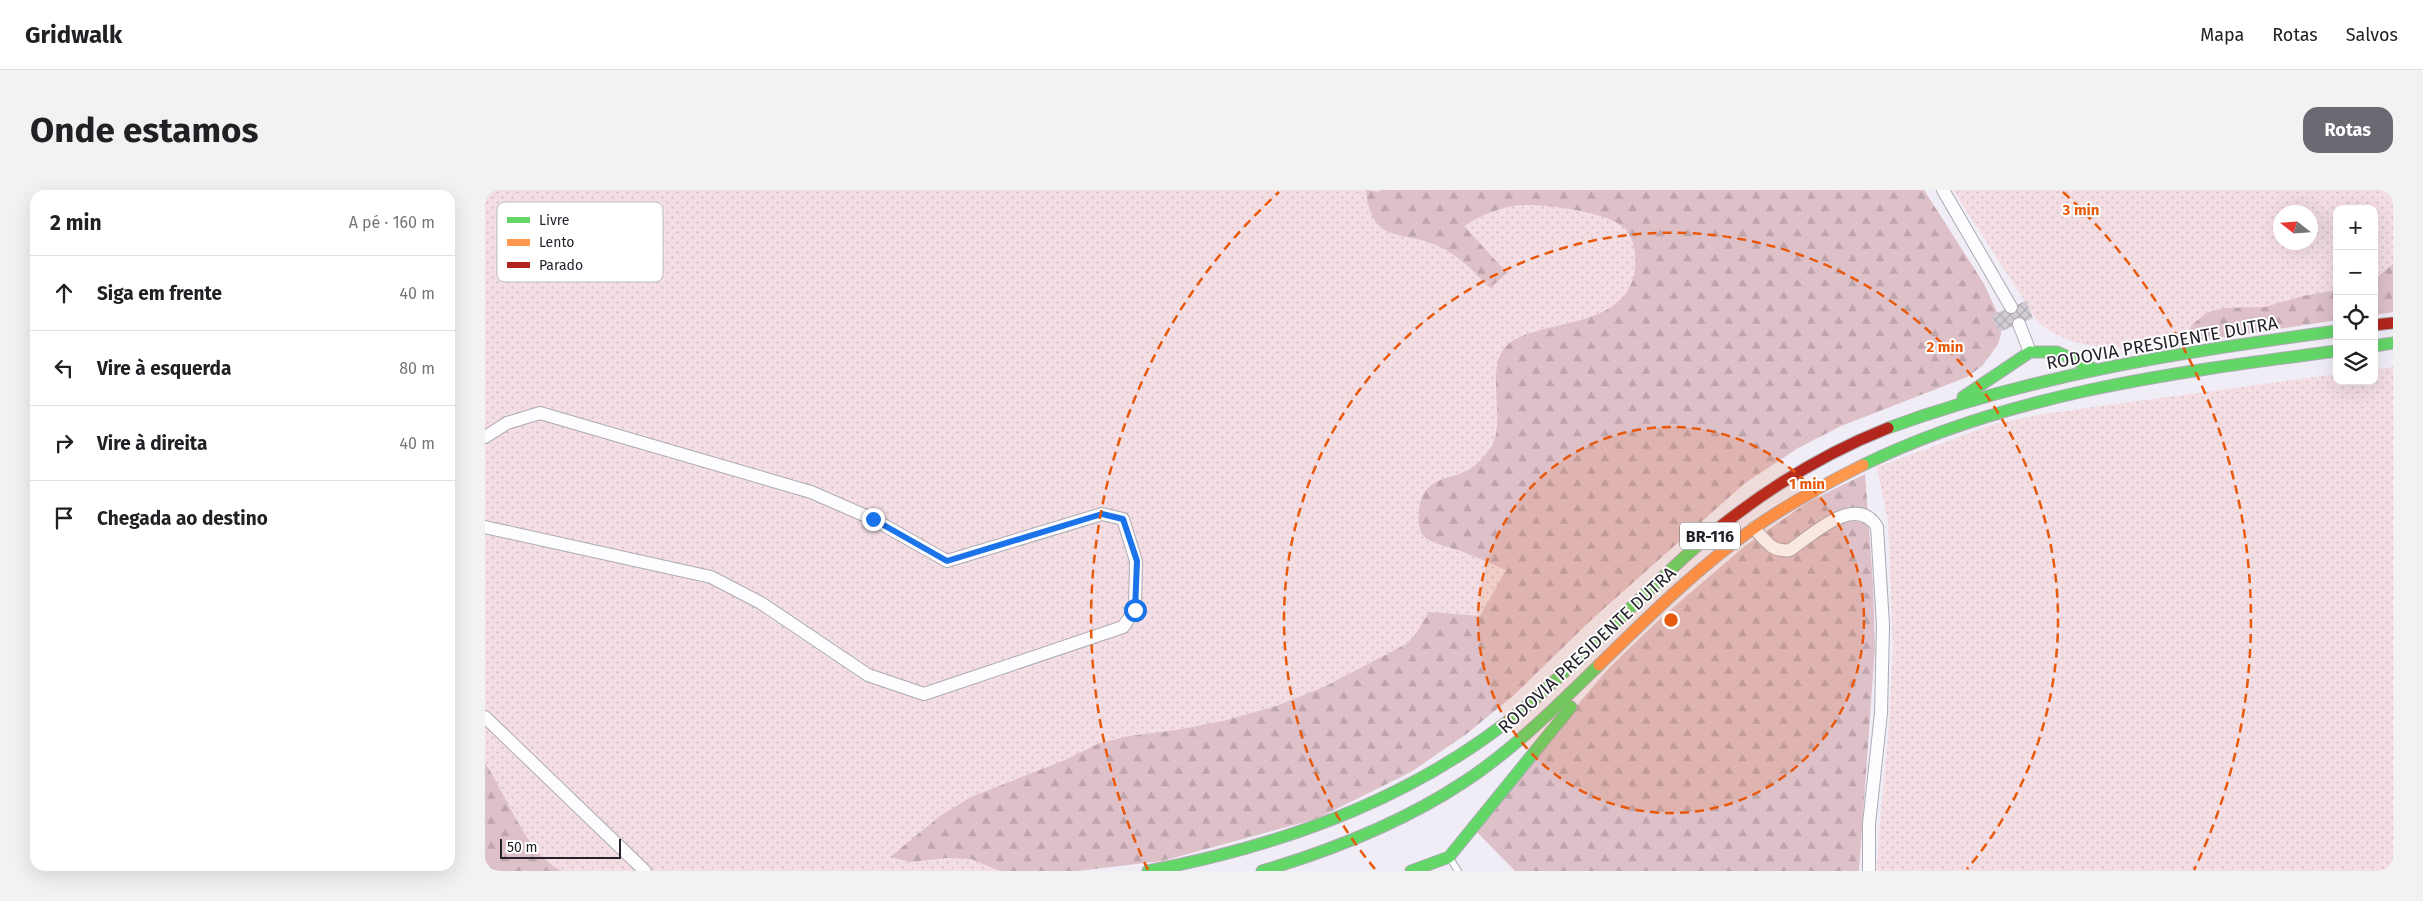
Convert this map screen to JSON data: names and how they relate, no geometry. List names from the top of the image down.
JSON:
{
  "streets": {
    "highway": ["RODOVIA PRESIDENTE DUTRA", "BR-116"]
  },
  "legend": ["Livre", "Lento", "Parado"],
  "scale_bar": "50 m",
  "north": "left",
  "page": {
    "header": "Gridwalk",
    "nav": ["Mapa", "Rotas", "Salvos"],
    "buttons": "Rotas",
    "title": "Onde estamos",
    "heading": ["2 min", "A pé · 160 m"],
    "map_buttons": ["+", "−"],
    "list": [
      ["Siga em frente", "40 m"],
      ["Vire à esquerda", "80 m"],
      ["Vire à direita", "40 m"],
      "Chegada ao destino"
    ],
    "scale": "50 m"
  },
  "rings": ["3 min", "2 min", "1 min"]
}
